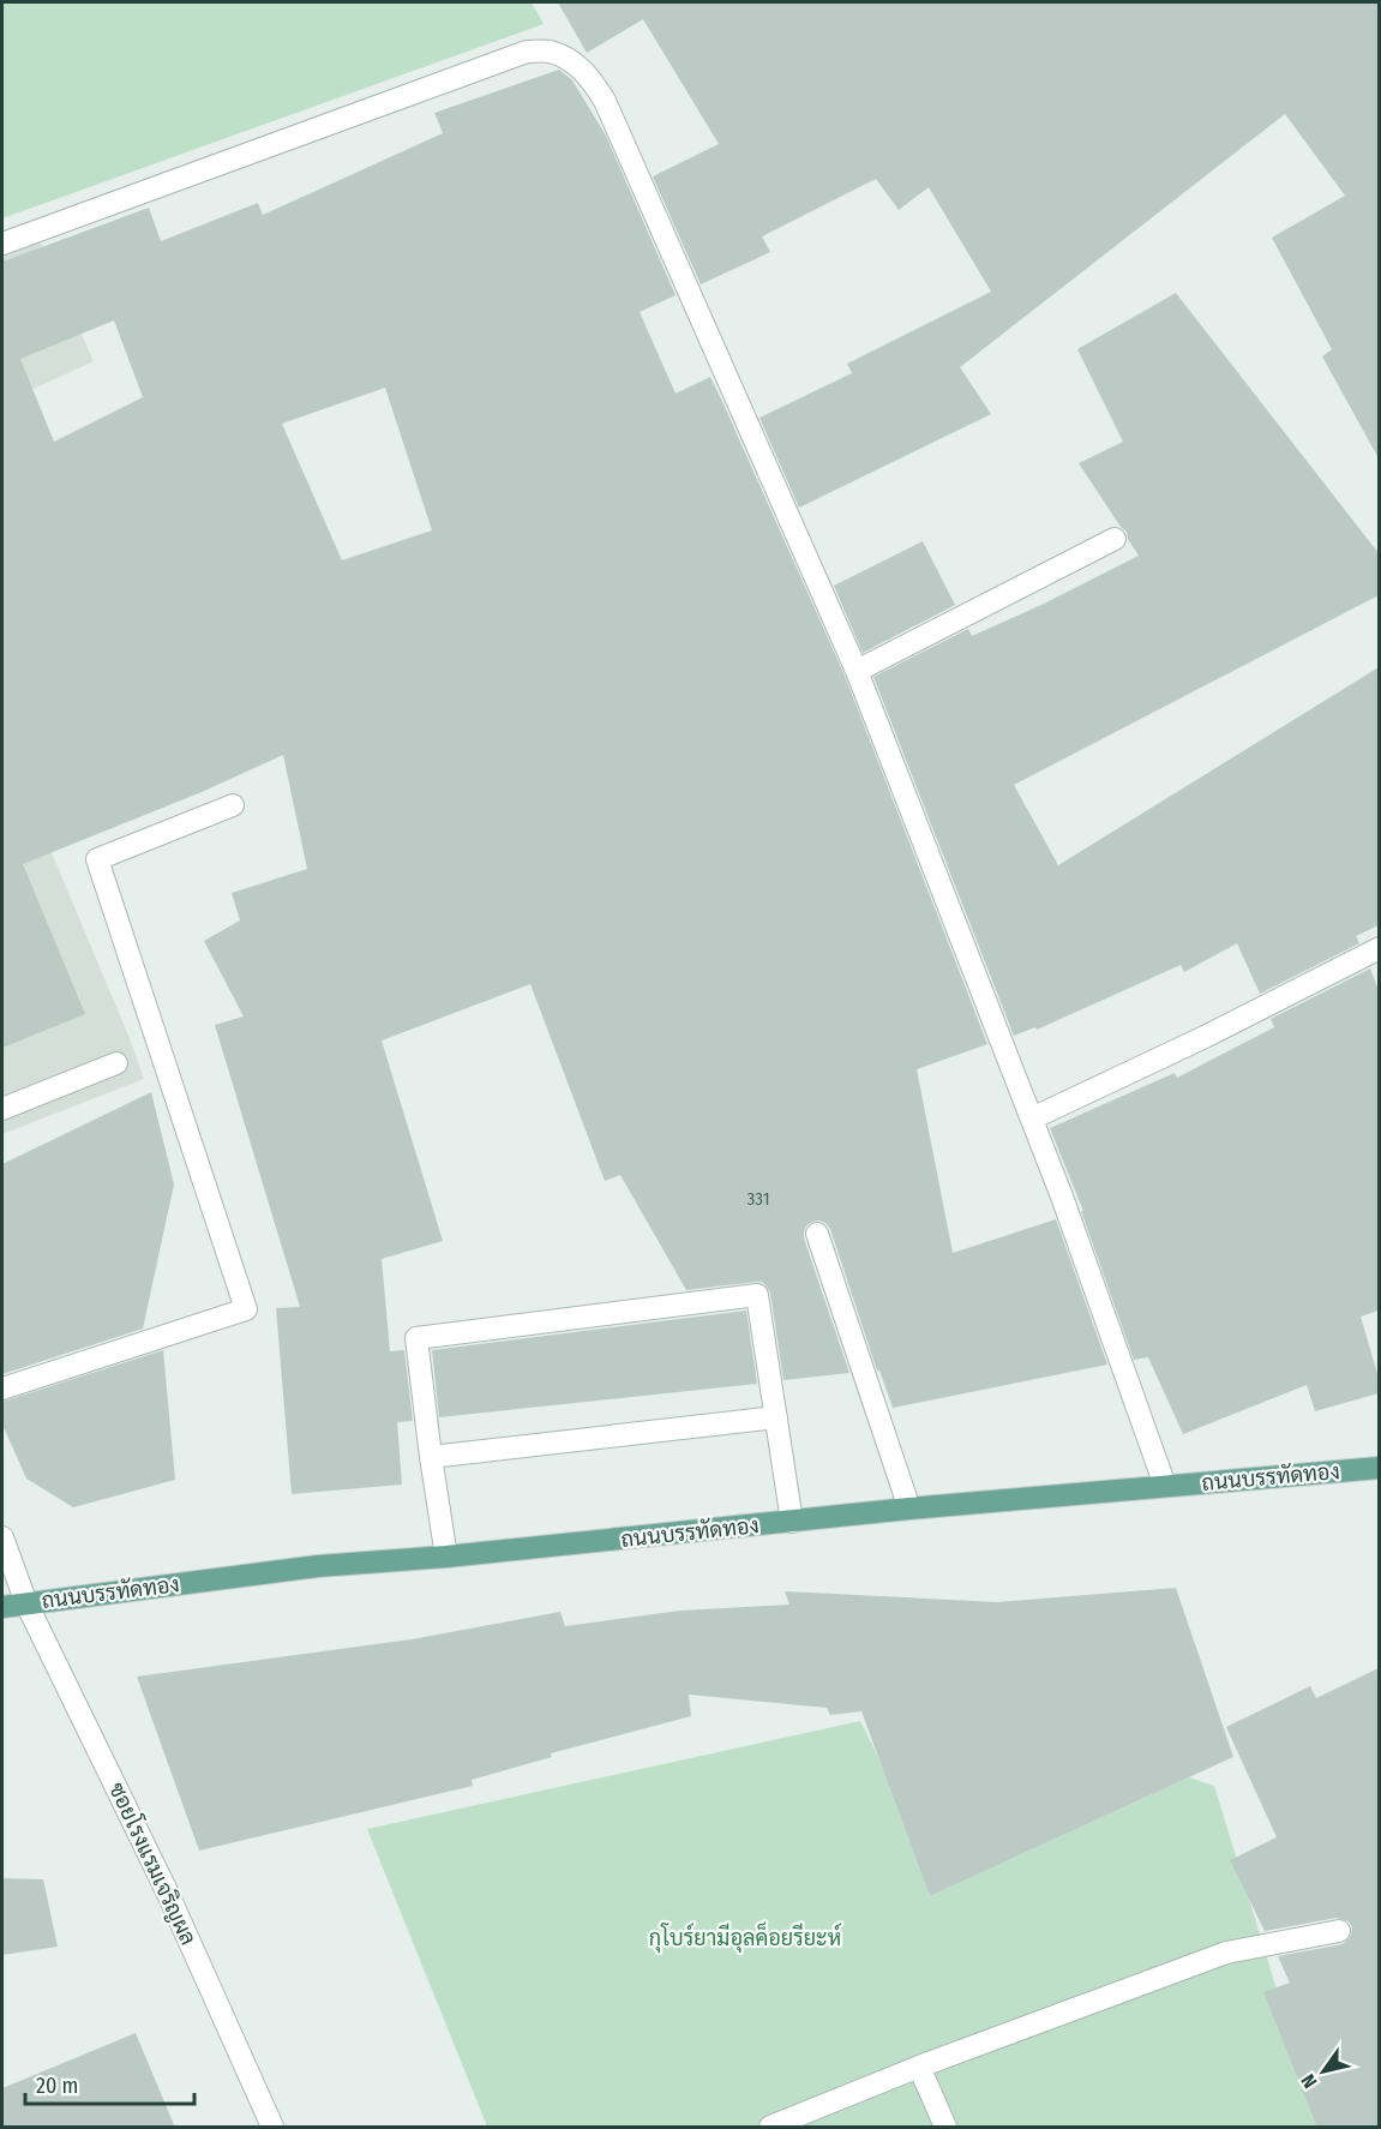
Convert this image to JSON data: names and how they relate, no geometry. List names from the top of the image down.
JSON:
{
  "streets": {
    "main road": ["ถนนบรรทัดทอง"],
    "street": ["ซอยโรงแรมเจริญผล"]
  },
  "crossings": [
    ["ถนนบรรทัดทอง", "ซอยโรงแรมเจริญผล"]
  ],
  "parks": ["กุโบร์ยามีอุลค็อยรียะห์"],
  "house_numbers": ["331"],
  "scale_bar": "20 m",
  "north": "bottom left"
}
